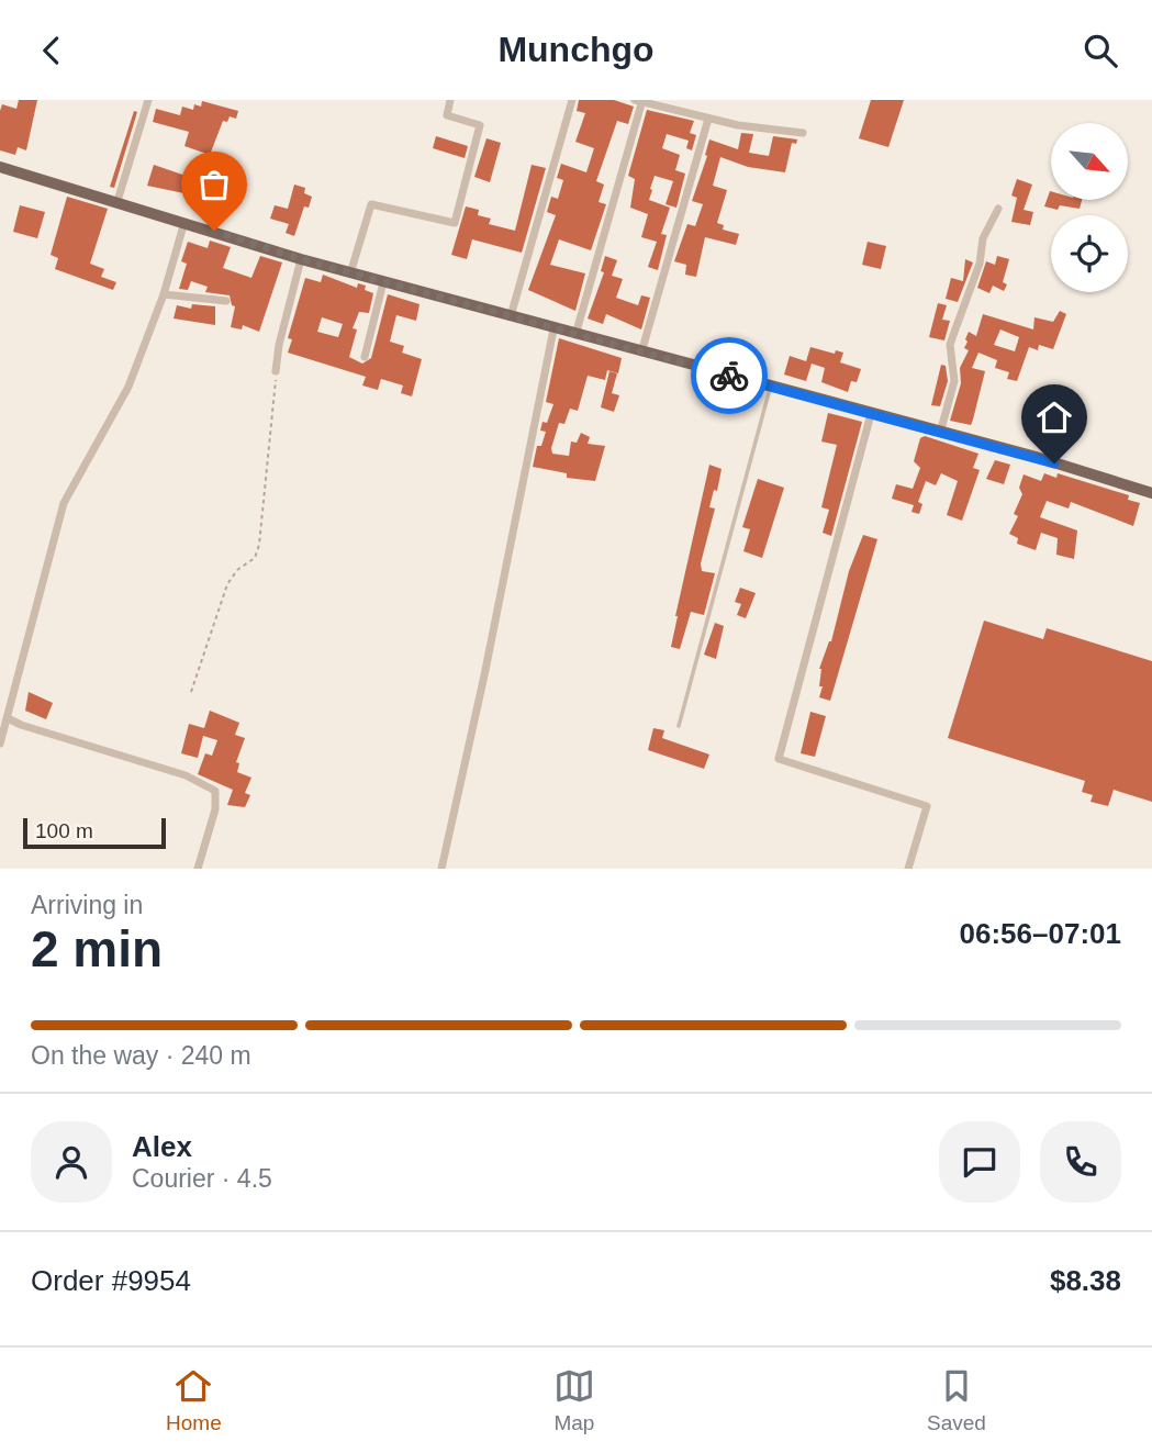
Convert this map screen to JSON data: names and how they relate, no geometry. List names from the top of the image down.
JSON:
{
  "scale_bar": "100 m",
  "north": "bottom right",
  "page": {
    "header": "Munchgo",
    "scale": "100 m",
    "heading": ["2 min", "Arriving in", "06:56–07:01"],
    "panel": [
      "Alex",
      "Courier · 4.5",
      "Order #9954",
      "$8.38"
    ],
    "bar": "On the way · 240 m",
    "tabs": ["Home", "Map", "Saved"]
  }
}
